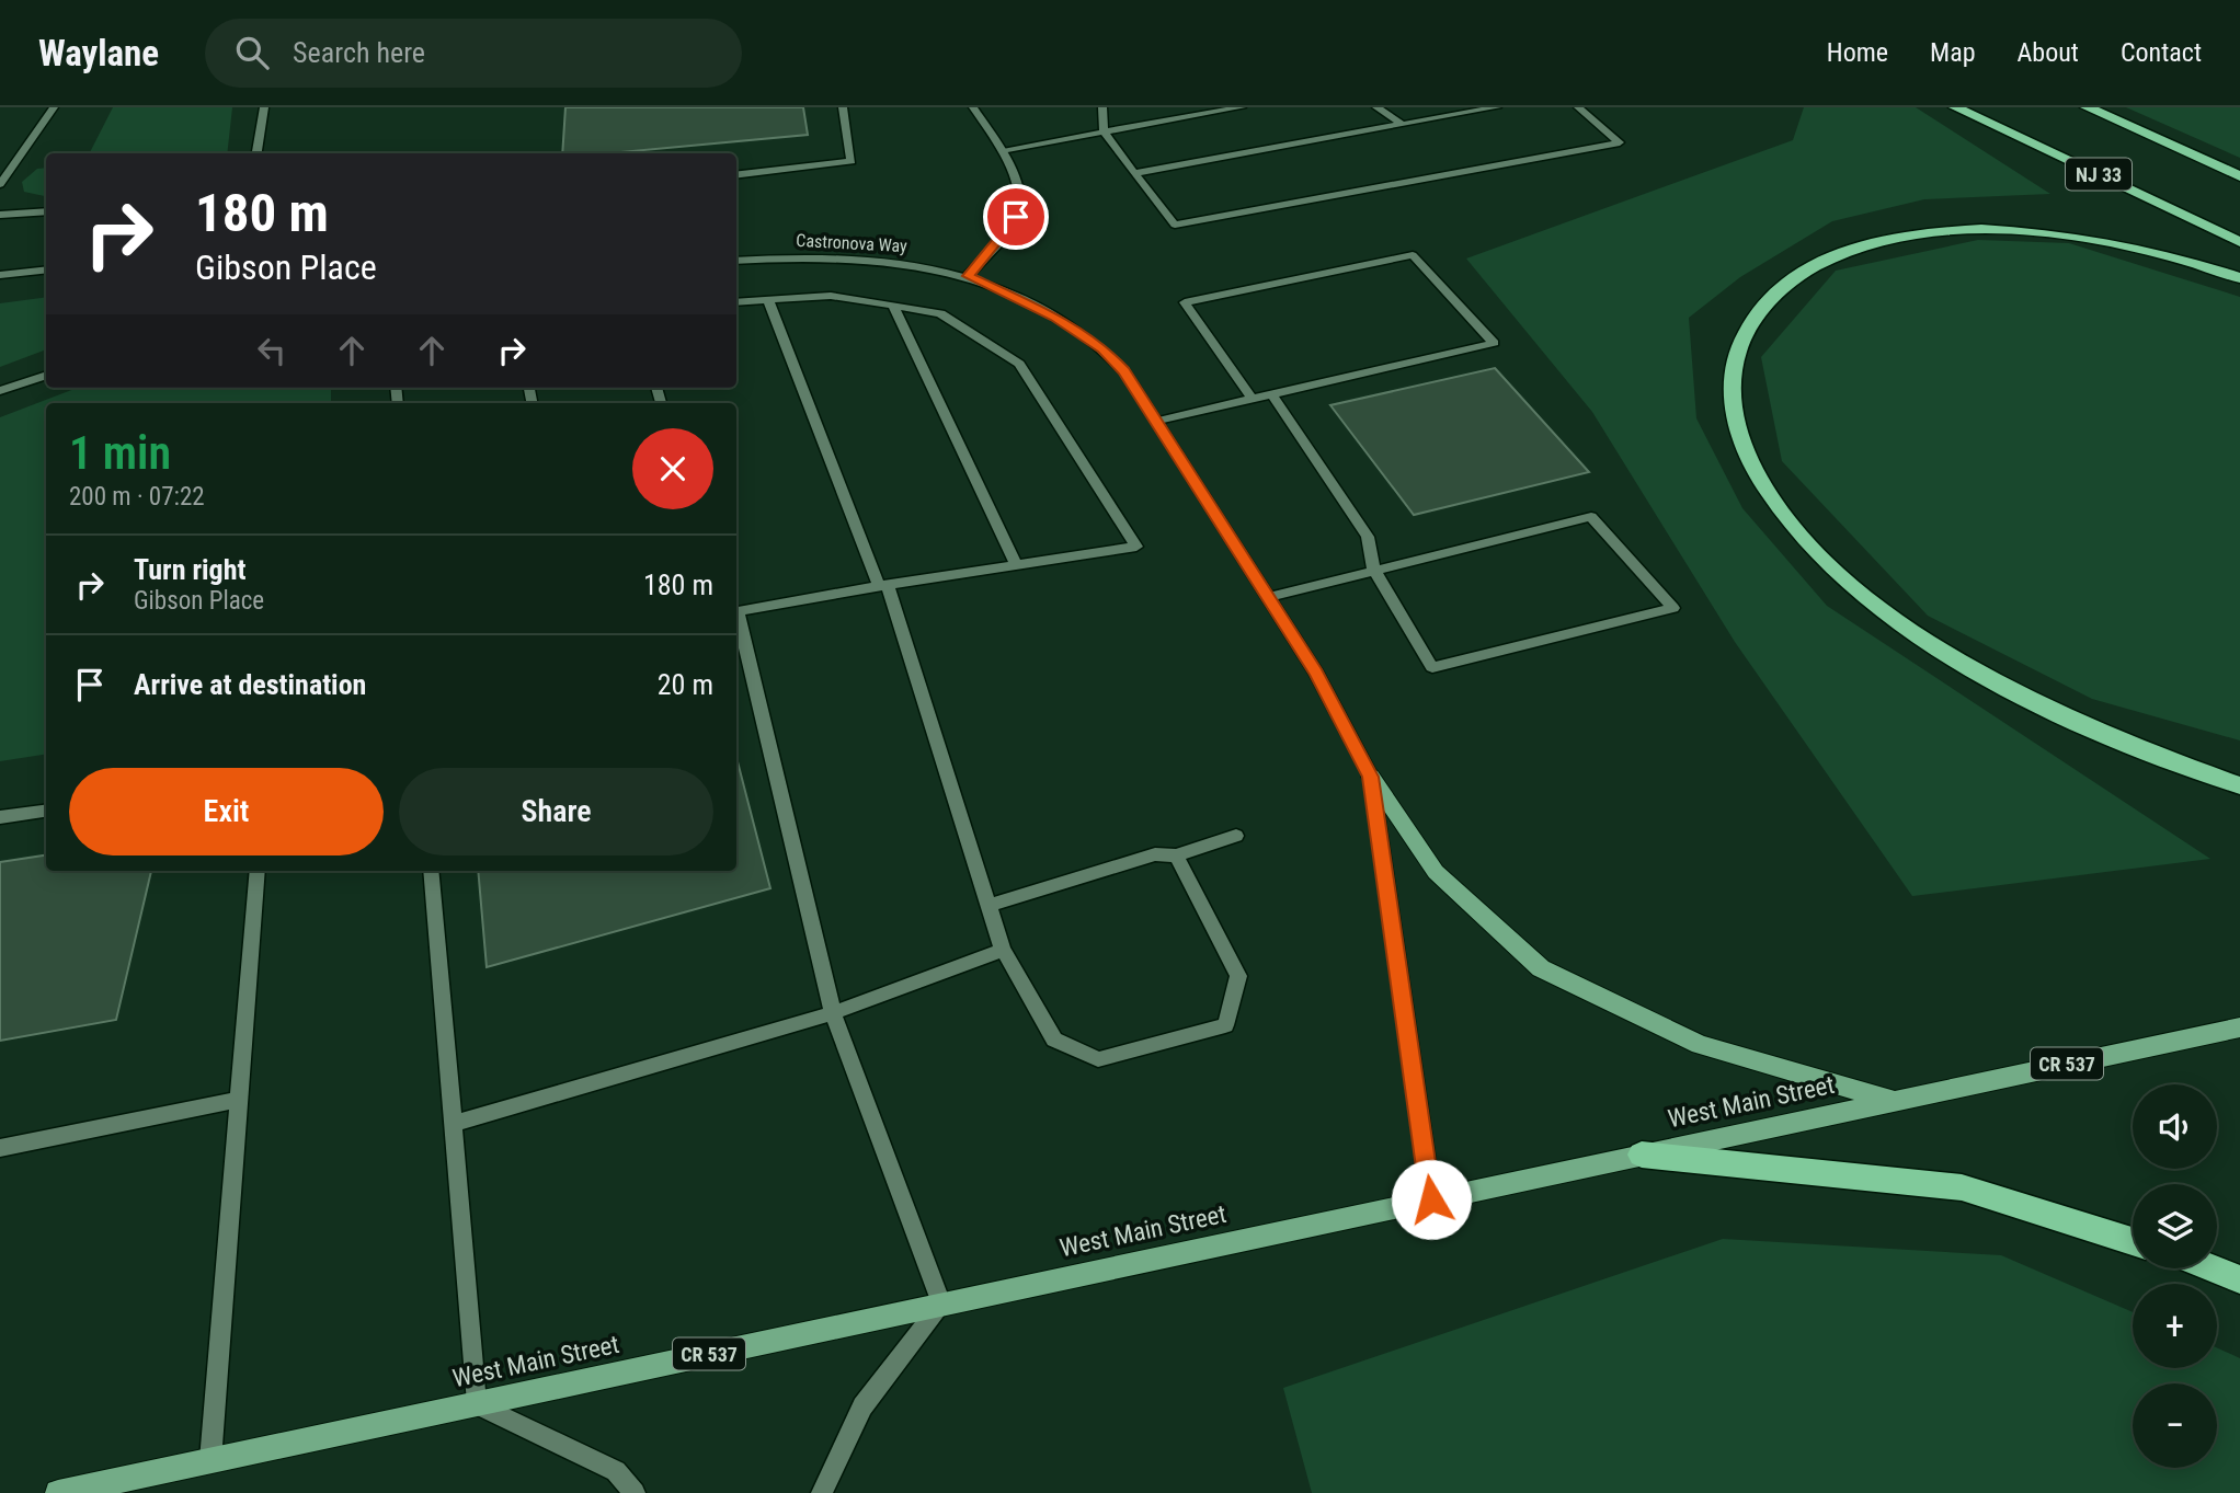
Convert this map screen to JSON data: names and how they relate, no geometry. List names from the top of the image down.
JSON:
{
  "streets": {
    "highway": ["NJ 33"],
    "main road": ["CR 537", "West Main Street"],
    "street": ["Castronova Way"]
  },
  "crossings": [
    ["Castronova Way", "West Main Street"]
  ],
  "page": {
    "header": "Waylane",
    "search": "Search here",
    "nav": [
      "Home",
      "Map",
      "About",
      "Contact"
    ],
    "turn": ["180 m", "Gibson Place"],
    "heading": ["1 min", "200 m · 07:22"],
    "list": [
      {
        "name": "Turn right",
        "note": "Gibson Place",
        "value": "180 m"
      },
      {
        "name": "Arrive at destination",
        "value": "20 m"
      }
    ],
    "buttons": ["Exit", "Share"],
    "map_buttons": ["+", "−"]
  }
}
